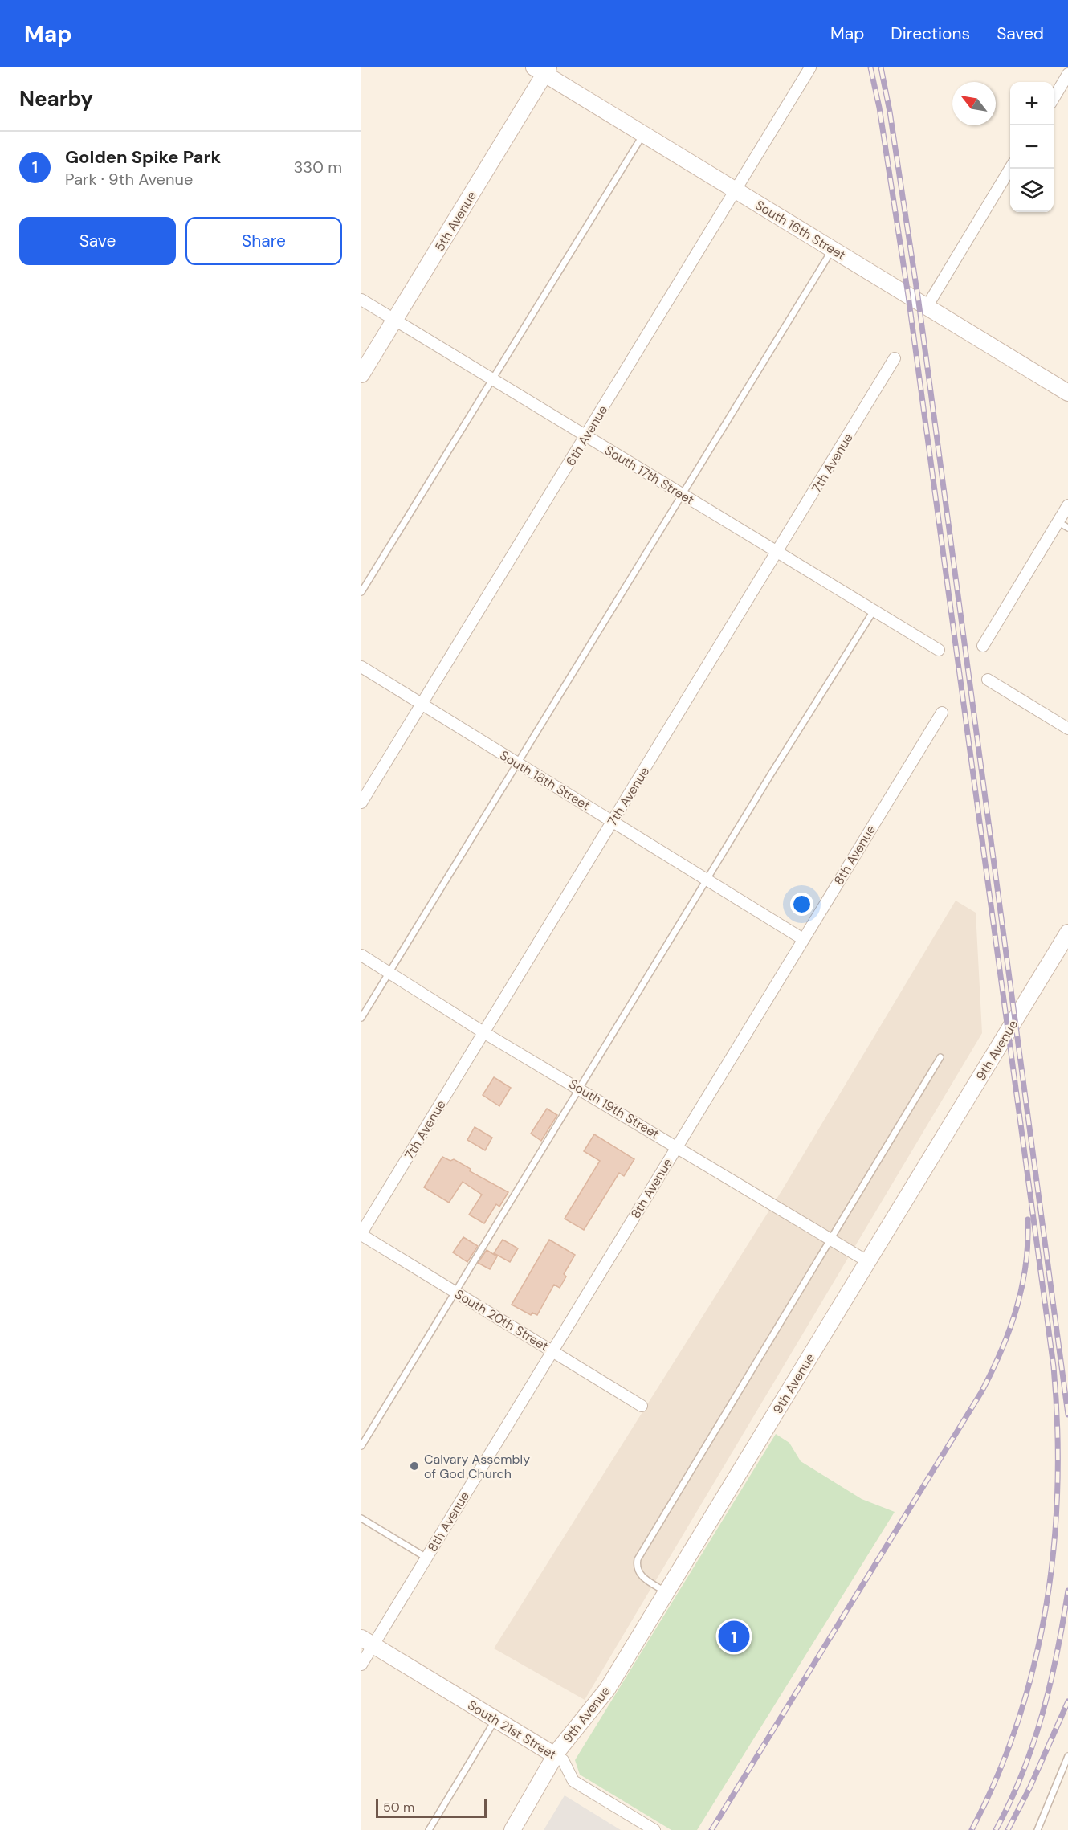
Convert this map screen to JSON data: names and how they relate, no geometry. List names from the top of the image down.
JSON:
{
  "streets": {
    "main road": [
      "5th Avenue",
      "South 16th Street",
      "9th Avenue",
      "South 21st Street"
    ],
    "street": [
      "6th Avenue",
      "7th Avenue",
      "South 17th Street",
      "South 18th Street",
      "8th Avenue",
      "South 19th Street",
      "South 20th Street"
    ]
  },
  "crossings": [
    ["5th Avenue", "South 16th Street"],
    ["5th Avenue", "South 17th Street"],
    ["South 16th Street", "6th Avenue"],
    ["6th Avenue", "South 17th Street"],
    ["6th Avenue", "South 18th Street"],
    ["7th Avenue", "South 17th Street"],
    ["7th Avenue", "South 18th Street"],
    ["7th Avenue", "South 19th Street"],
    ["7th Avenue", "South 20th Street"],
    ["South 18th Street", "8th Avenue"],
    ["8th Avenue", "South 19th Street"],
    ["8th Avenue", "South 20th Street"],
    ["8th Avenue", "South 21st Street"],
    ["9th Avenue", "South 19th Street"],
    ["9th Avenue", "South 21st Street"]
  ],
  "places": ["Calvary Assembly of God Church"],
  "scale_bar": "50 m",
  "north": "top left",
  "page": {
    "header": "Map",
    "nav": ["Map", "Directions", "Saved"],
    "heading": "Nearby",
    "map_buttons": ["+", "−"],
    "list": [
      {
        "mark": "1",
        "name": "Golden Spike Park",
        "note": "Park · 9th Avenue",
        "value": "330 m"
      }
    ],
    "buttons": ["Save", "Share"],
    "pins": "1",
    "scale": "50 m"
  }
}
